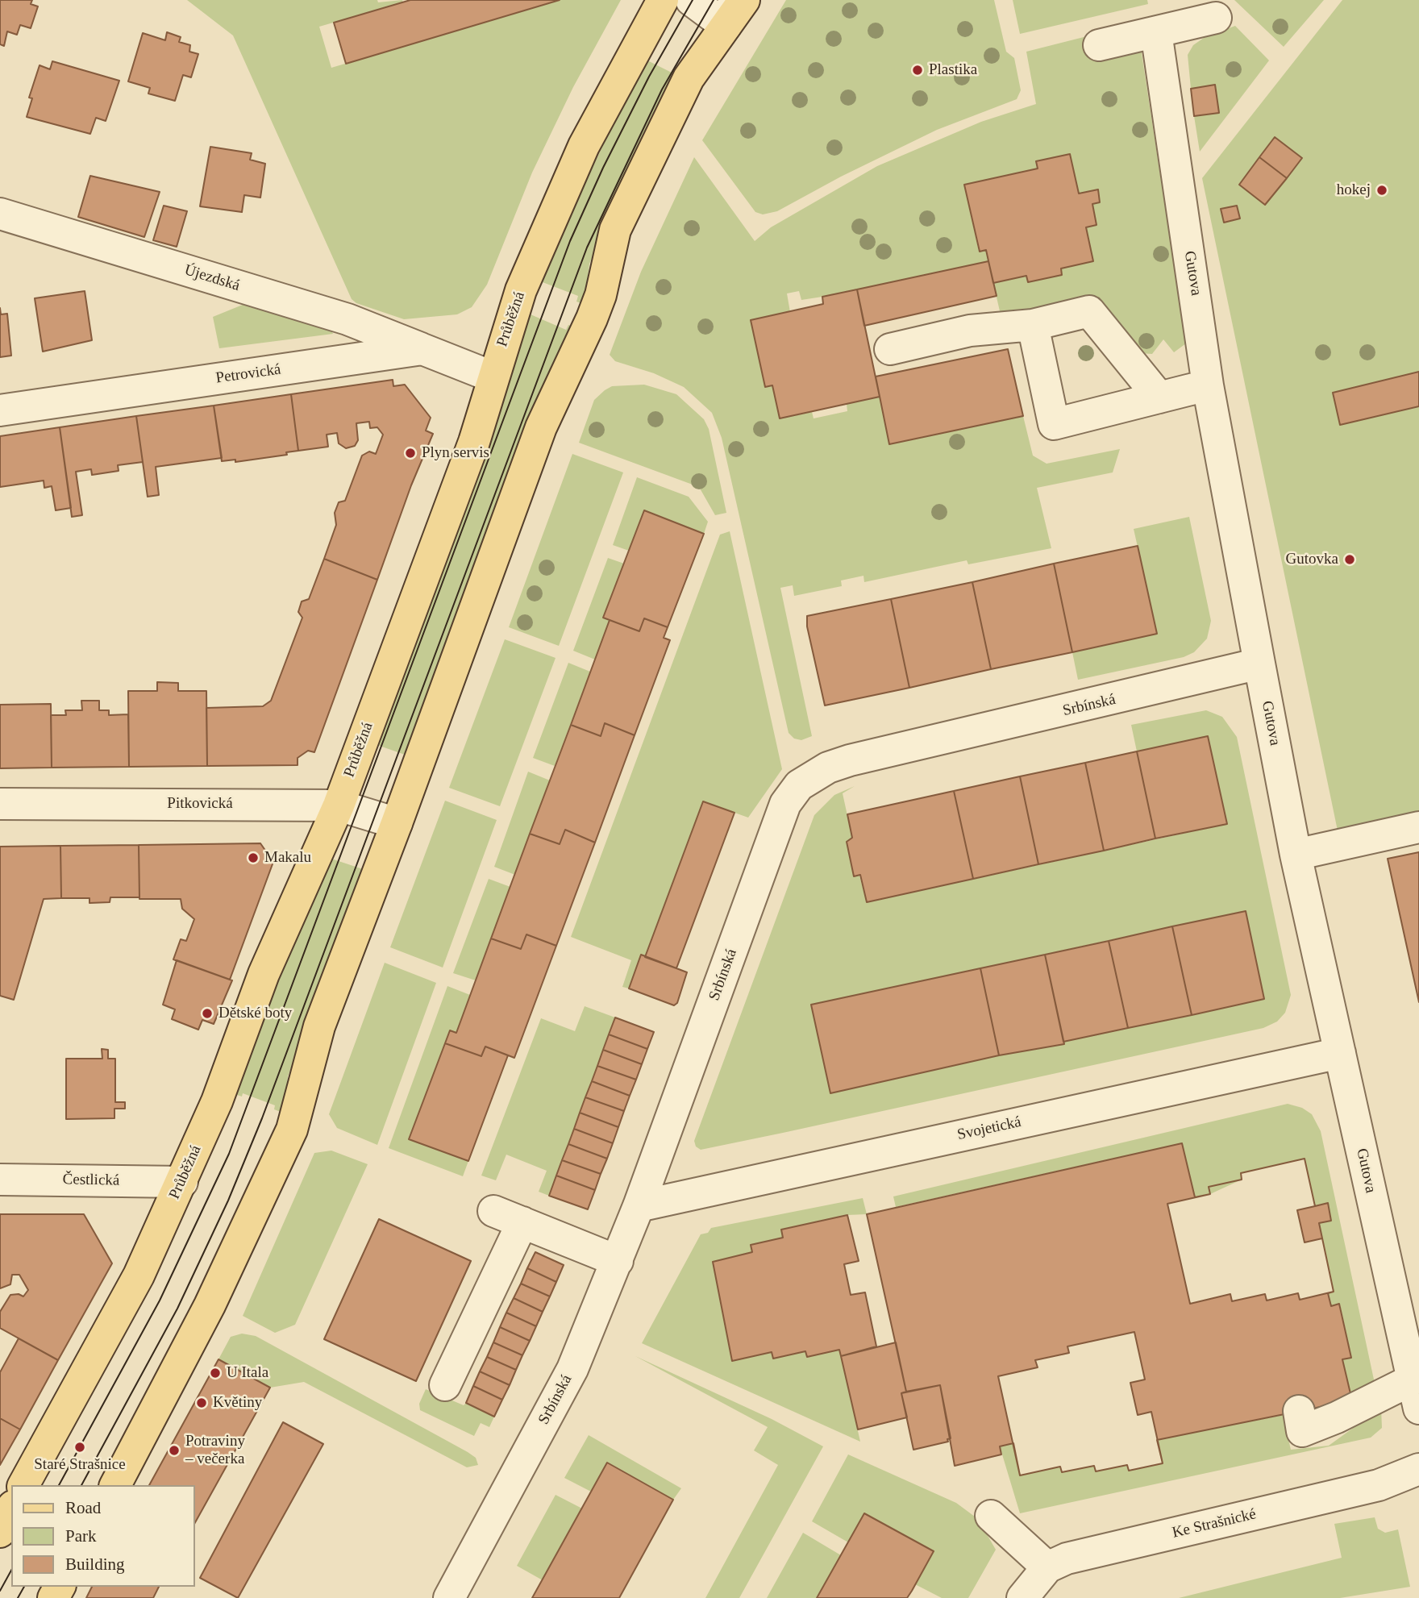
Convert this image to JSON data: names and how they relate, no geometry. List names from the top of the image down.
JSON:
{
  "streets": {
    "main road": ["Průběžná"],
    "street": [
      "Gutova",
      "Újezdská",
      "Petrovická",
      "Srbínská",
      "Pitkovická",
      "Svojetická",
      "Čestlická",
      "Ke Strašnické"
    ]
  },
  "crossings": [
    ["Gutova", "Srbínská"],
    ["Gutova", "Svojetická"],
    ["Újezdská", "Petrovická"],
    ["Průběžná", "Petrovická"],
    ["Průběžná", "Pitkovická"],
    ["Průběžná", "Čestlická"],
    ["Srbínská", "Svojetická"]
  ],
  "places": [
    "Plastika",
    "hokej",
    "Plyn servis",
    "Gutovka",
    "Makalu",
    "Dětské boty",
    "U Itala",
    "Květiny",
    "Staré Strašnice",
    "Potraviny – večerka"
  ],
  "legend": ["Road", "Park", "Building"]
}
